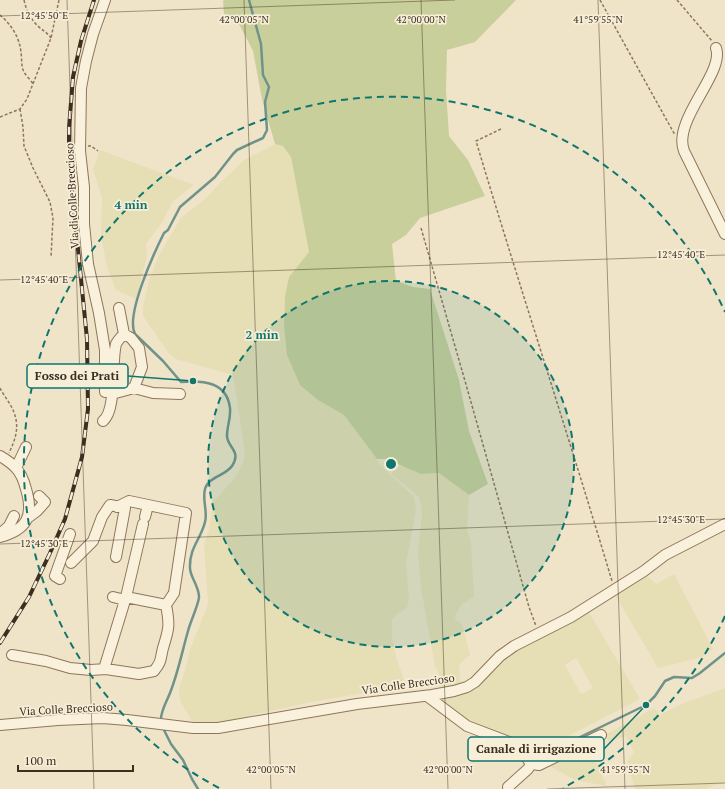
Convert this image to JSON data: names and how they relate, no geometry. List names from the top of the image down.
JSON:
{
  "streets": {
    "street": ["Via di Colle Breccioso", "Via Colle Breccioso"]
  },
  "places": ["Fosso dei Prati", "Canale di irrigazione"],
  "scale_bar": "100 m",
  "coordinates": [
    "12°45'50\"E",
    "42°00'05\"N",
    "42°00'00\"N",
    "41°59'55\"N",
    "12°45'40\"E",
    "12°45'30\"E"
  ],
  "rings": ["4 min", "2 min"]
}
